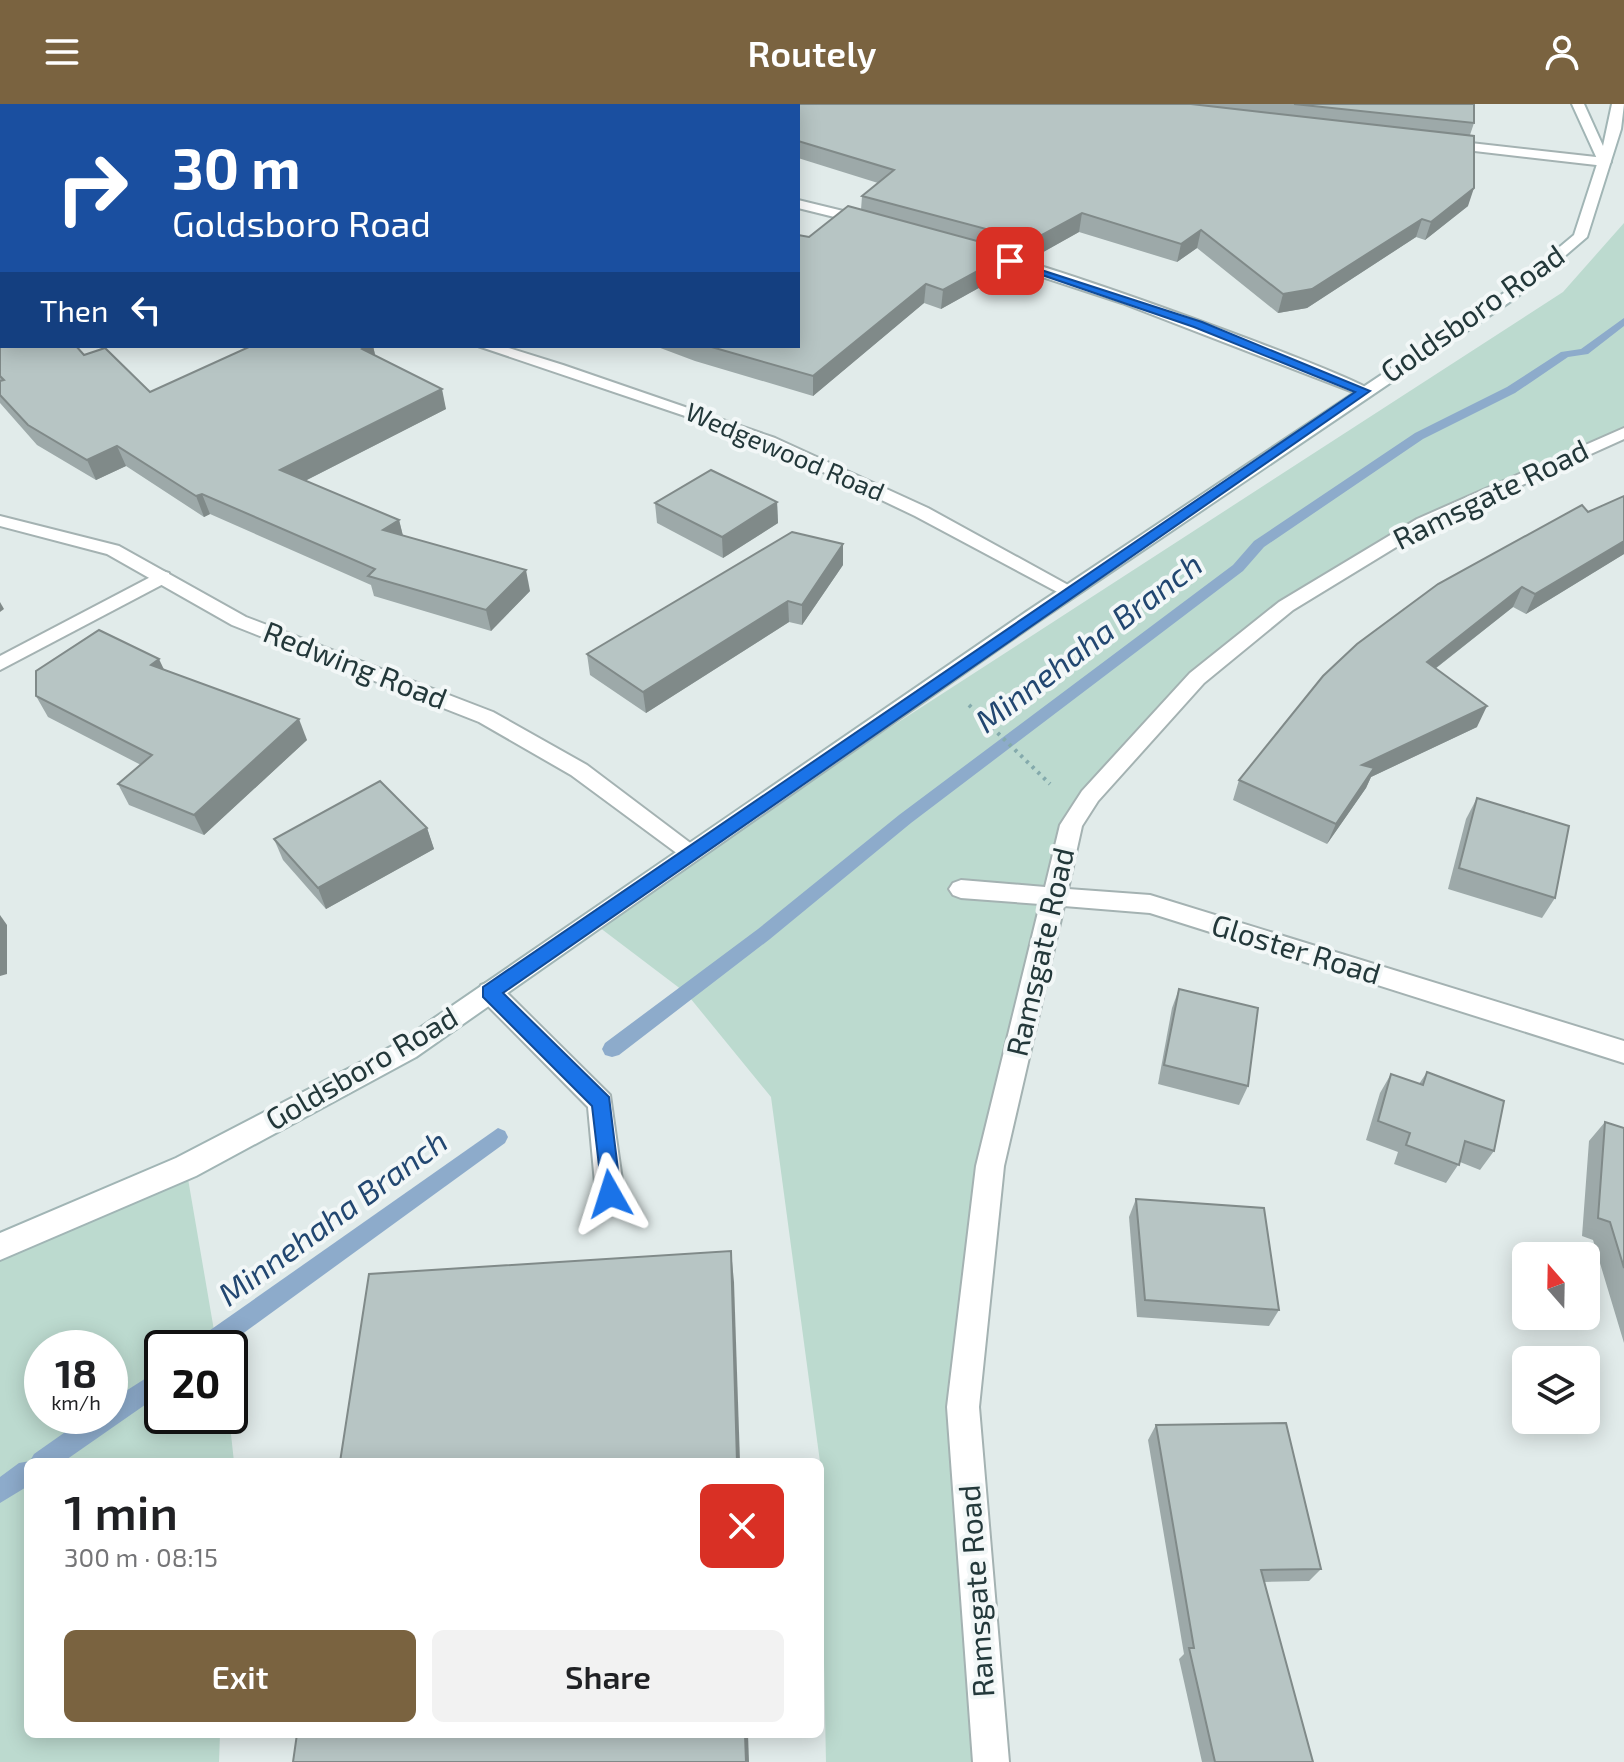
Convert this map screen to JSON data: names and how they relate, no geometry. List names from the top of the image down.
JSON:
{
  "streets": {
    "street": [
      "Goldsboro Road",
      "Wedgewood Road",
      "Ramsgate Road",
      "Redwing Road",
      "Gloster Road"
    ]
  },
  "crossings": [
    ["Goldsboro Road", "Wedgewood Road"],
    ["Goldsboro Road", "Redwing Road"],
    ["Ramsgate Road", "Gloster Road"]
  ],
  "water": ["Minnehaha Branch"],
  "north": "top",
  "page": {
    "header": "Routely",
    "turn": ["30 m", "Goldsboro Road"],
    "then": "Then",
    "speed": "18 km/h",
    "limit": "20",
    "heading": ["1 min", "300 m · 08:15"],
    "buttons": ["Exit", "Share"]
  }
}
